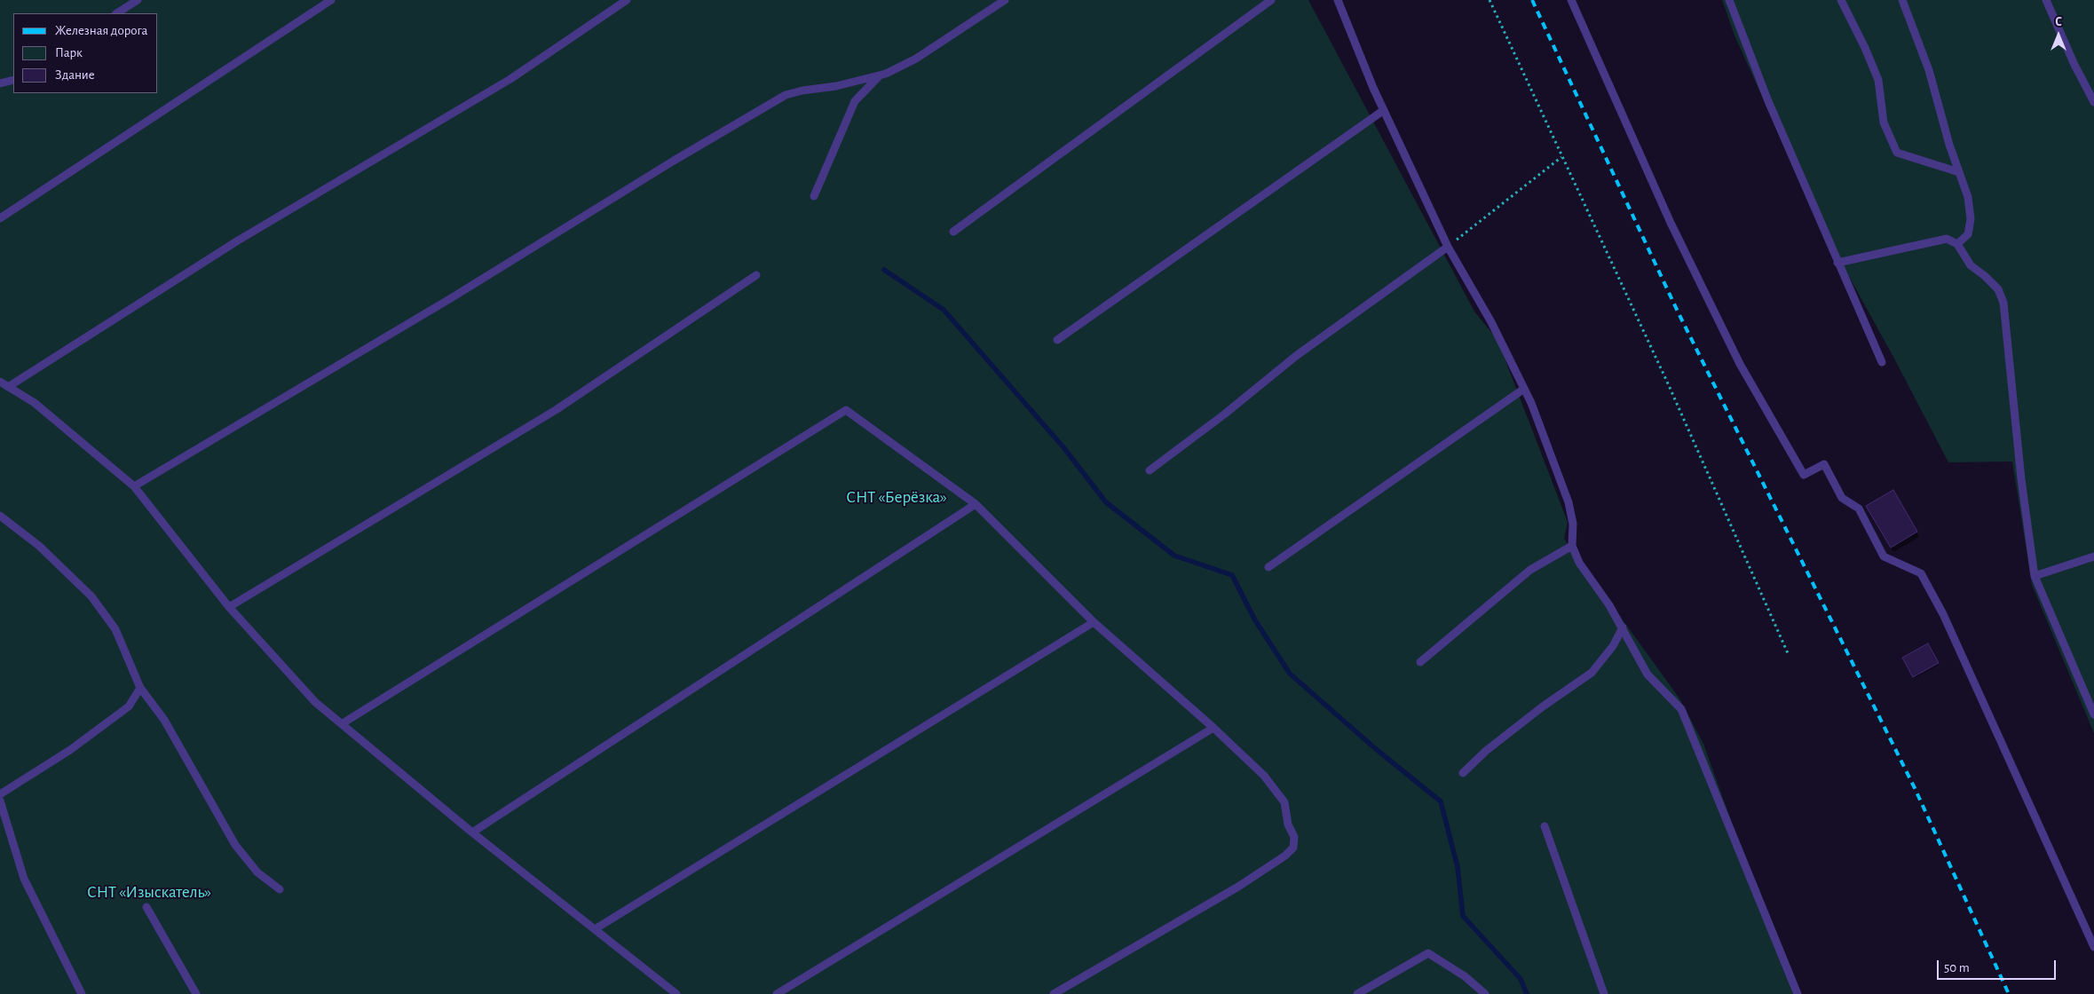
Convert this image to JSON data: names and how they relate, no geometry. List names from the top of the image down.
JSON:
{
  "parks": ["СНТ «Берёзка»", "СНТ «Изыскатель»"],
  "legend": ["Железная дорога", "Парк", "Здание"],
  "scale_bar": "50 m",
  "north": "top"
}
